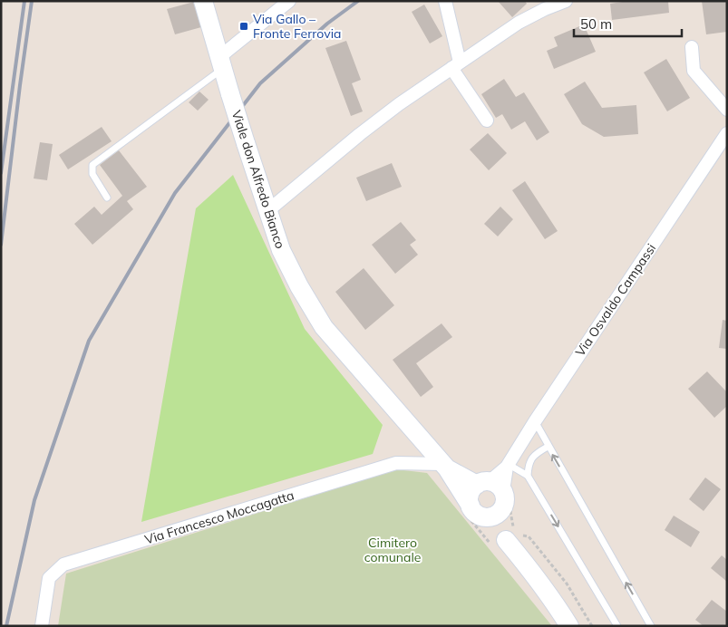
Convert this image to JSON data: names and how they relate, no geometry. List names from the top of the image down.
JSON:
{
  "streets": {
    "street": ["Viale don Alfredo Bianco", "Via Osvaldo Campassi", "Via Francesco Moccagatta"]
  },
  "crossings": [
    ["Viale don Alfredo Bianco", "Via Osvaldo Campassi"],
    ["Viale don Alfredo Bianco", "Via Francesco Moccagatta"]
  ],
  "parks": ["Cimitero comunale"],
  "places": {
    "transit": ["Via Gallo – Fronte Ferrovia"]
  },
  "scale_bar": "50 m"
}
